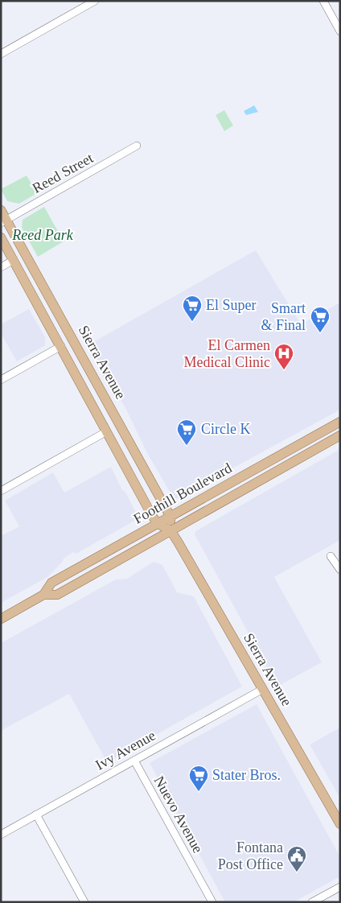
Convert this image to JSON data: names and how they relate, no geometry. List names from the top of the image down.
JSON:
{
  "streets": {
    "main road": ["Sierra Avenue", "Foothill Boulevard"],
    "street": ["Reed Street", "Ivy Avenue", "Nuevo Avenue"]
  },
  "crossings": [
    ["Reed Street", "Sierra Avenue"],
    ["Sierra Avenue", "Foothill Boulevard"],
    ["Sierra Avenue", "Ivy Avenue"],
    ["Ivy Avenue", "Nuevo Avenue"]
  ],
  "parks": ["Reed Park"],
  "places": {
    "supermarket": [
      "El Super",
      "Smart & Final",
      "Circle K",
      "Stater Bros."
    ],
    "hospital": ["El Carmen Medical Clinic"],
    "public building": ["Fontana Post Office"]
  }
}
